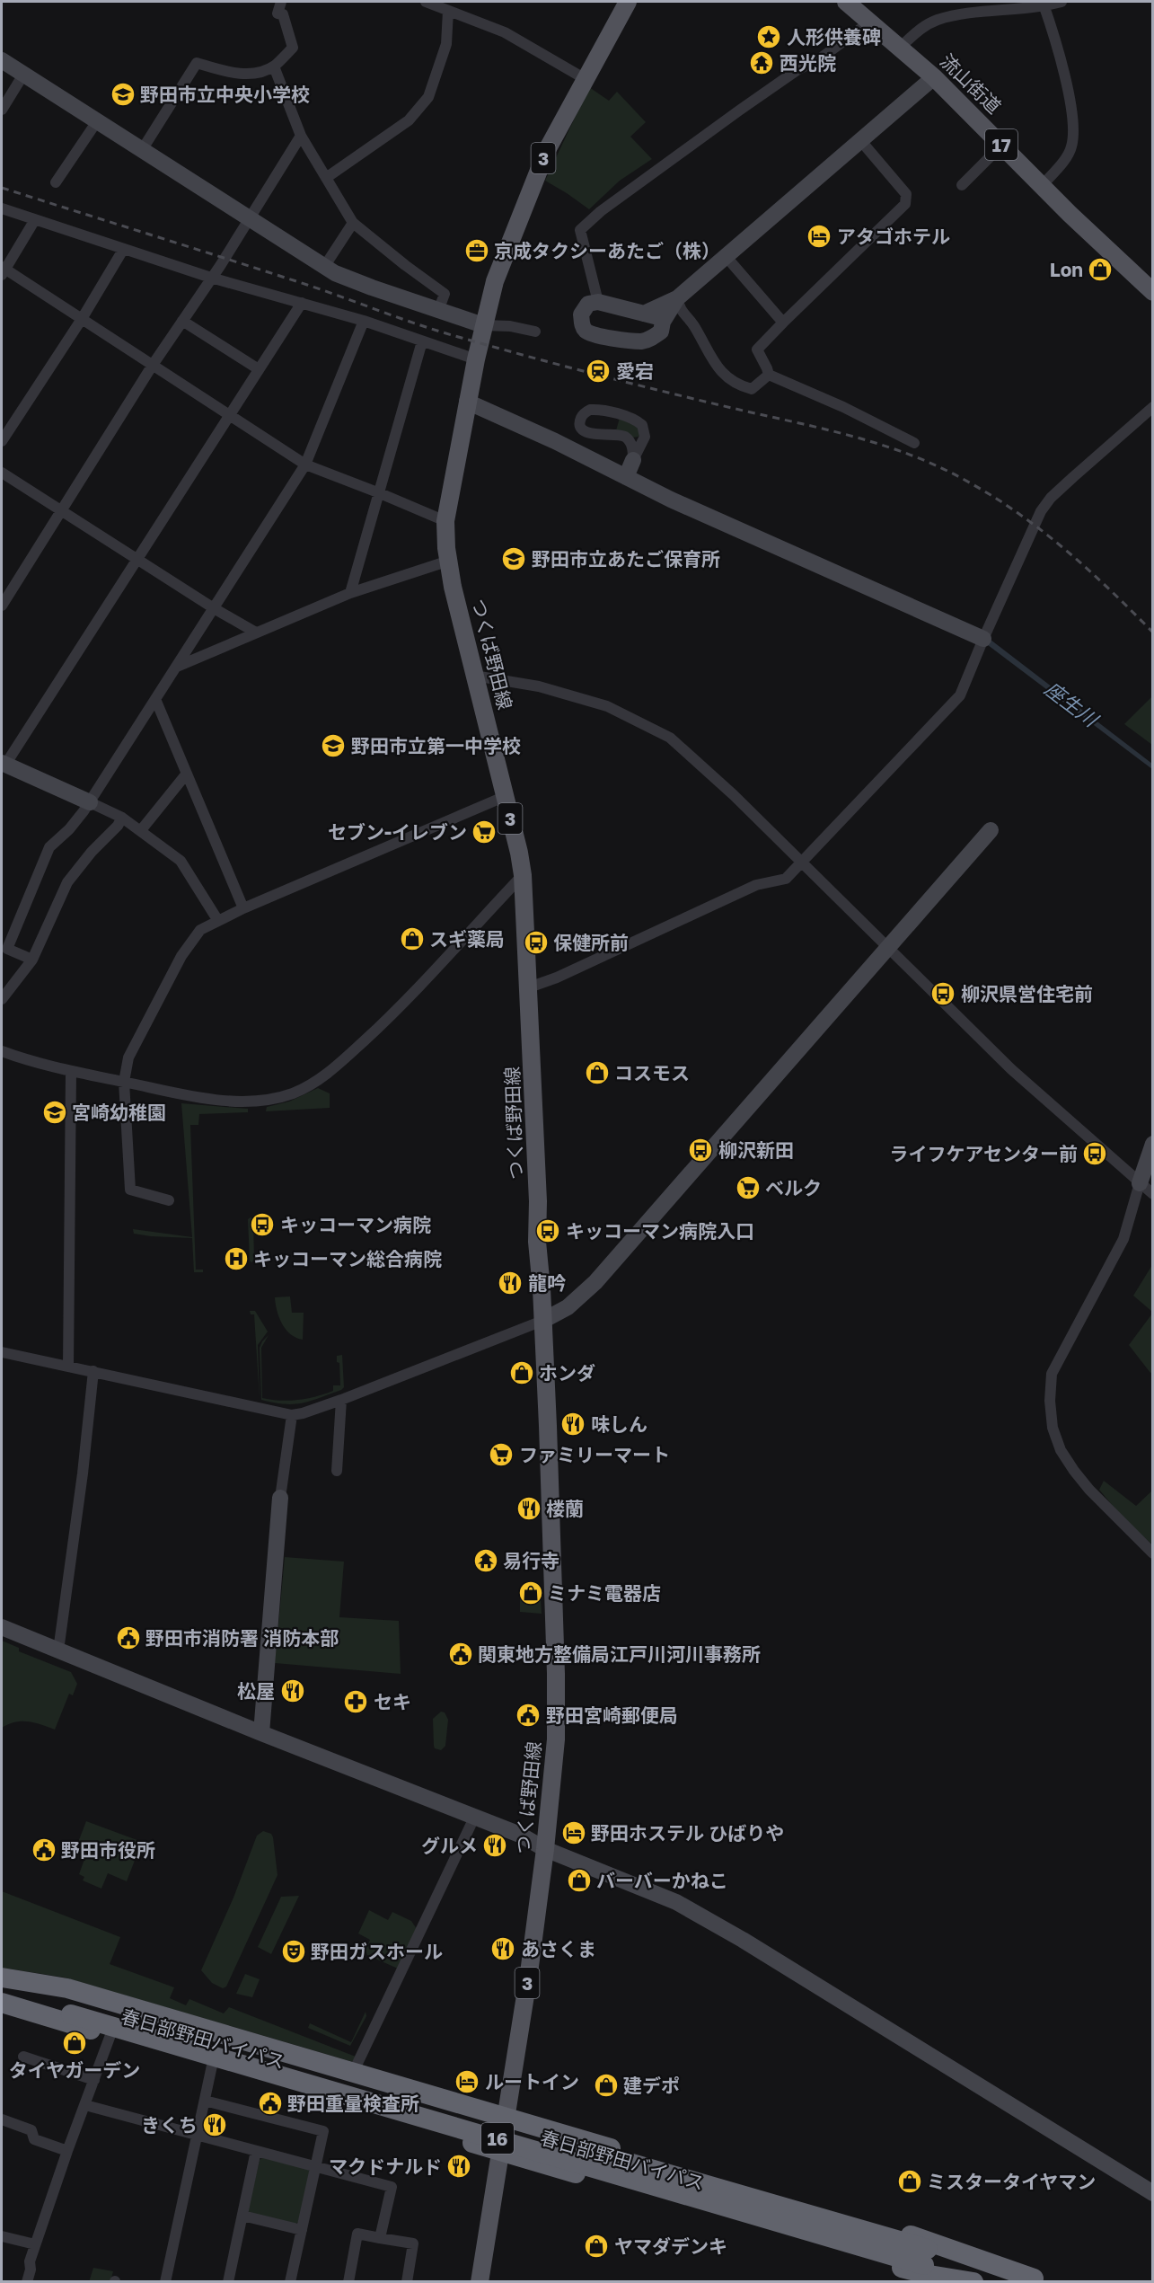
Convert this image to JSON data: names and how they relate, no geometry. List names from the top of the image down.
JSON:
{
  "streets": {
    "highway": ["春日部野田バイパス", "16"],
    "main road": [
      "流山街道",
      "17",
      "3",
      "つくば野田線"
    ]
  },
  "crossings": [
    ["つくば野田線", "16"],
    ["春日部野田バイパス", "16"]
  ],
  "water": ["座生川"],
  "places": {
    "place": ["人形供養碑"],
    "temple": ["西光院", "易行寺"],
    "school or university": [
      "野田市立中央小学校",
      "野田市立あたご保育所",
      "野田市立第一中学校",
      "宮崎幼稚園"
    ],
    "hotel": ["アタゴホテル", "野田ホステル ひばりや", "ルートイン"],
    "office": ["京成タクシーあたご（株）"],
    "shop": [
      "Lon",
      "スギ薬局",
      "コスモス",
      "ホンダ",
      "ミナミ電器店",
      "バーバーかねこ",
      "タイヤガーデン",
      "建デポ",
      "ミスタータイヤマン",
      "ヤマダデンキ"
    ],
    "station": ["愛宕"],
    "supermarket": ["セブン-イレブン", "ベルク", "ファミリーマート"],
    "bus stop": [
      "保健所前",
      "柳沢県営住宅前",
      "柳沢新田",
      "ライフケアセンター前",
      "キッコーマン病院",
      "キッコーマン病院入口"
    ],
    "hospital": ["キッコーマン総合病院"],
    "restaurant": [
      "龍吟",
      "味しん",
      "楼蘭",
      "松屋",
      "グルメ",
      "あさくま",
      "きくち",
      "マクドナルド"
    ],
    "public building": [
      "野田市消防署 消防本部",
      "関東地方整備局江戸川河川事務所",
      "野田宮崎郵便局",
      "野田市役所",
      "野田重量検査所"
    ],
    "pharmacy": ["セキ"],
    "theatre": ["野田ガスホール"]
  }
}
